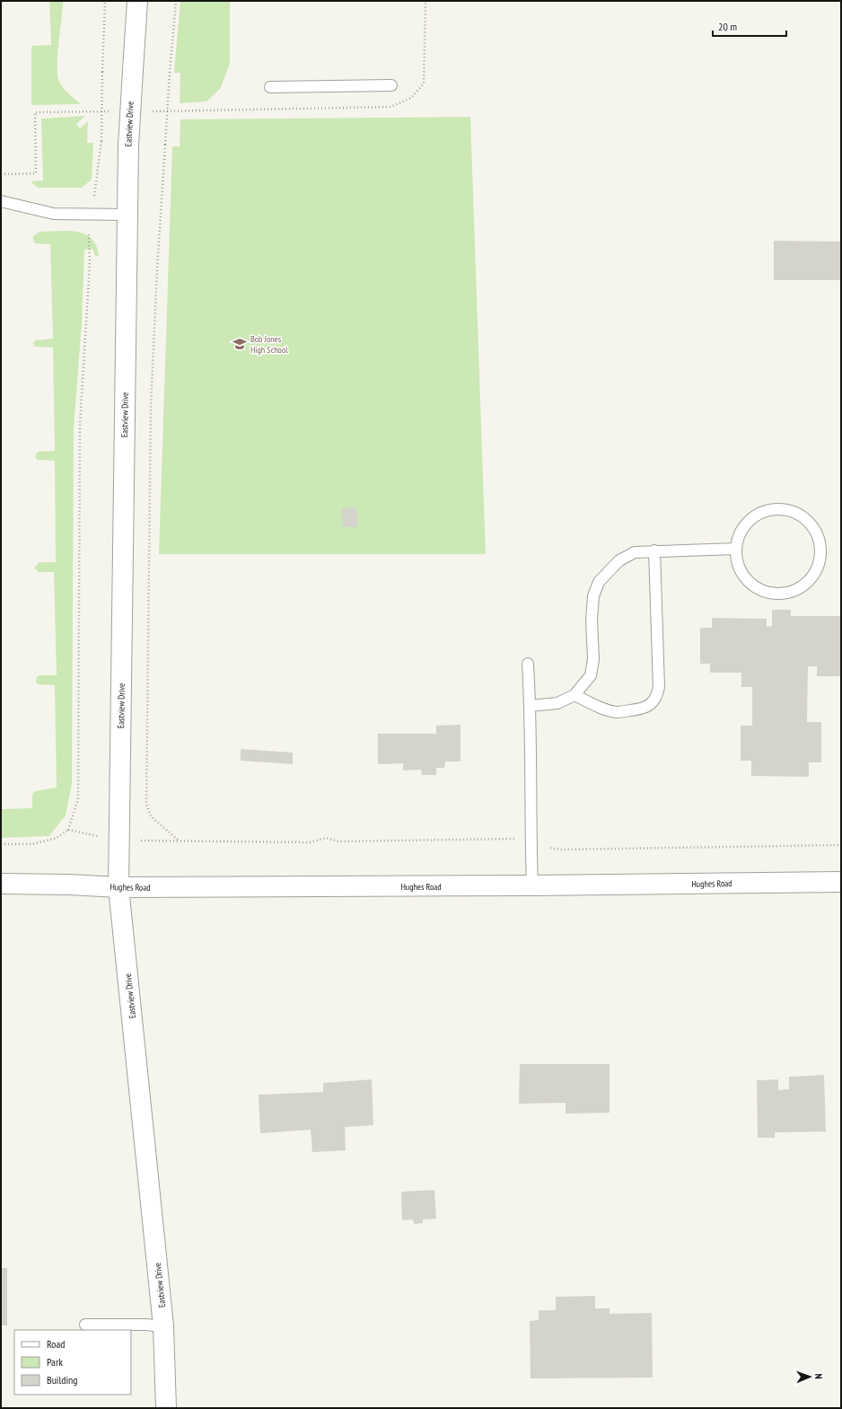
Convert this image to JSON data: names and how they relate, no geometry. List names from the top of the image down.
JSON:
{
  "streets": {
    "street": ["Eastview Drive", "Hughes Road"]
  },
  "crossings": [
    ["Eastview Drive", "Hughes Road"]
  ],
  "places": {
    "school or university": ["Bob Jones High School"]
  },
  "legend": ["Road", "Park", "Building"],
  "scale_bar": "20 m",
  "north": "right"
}
